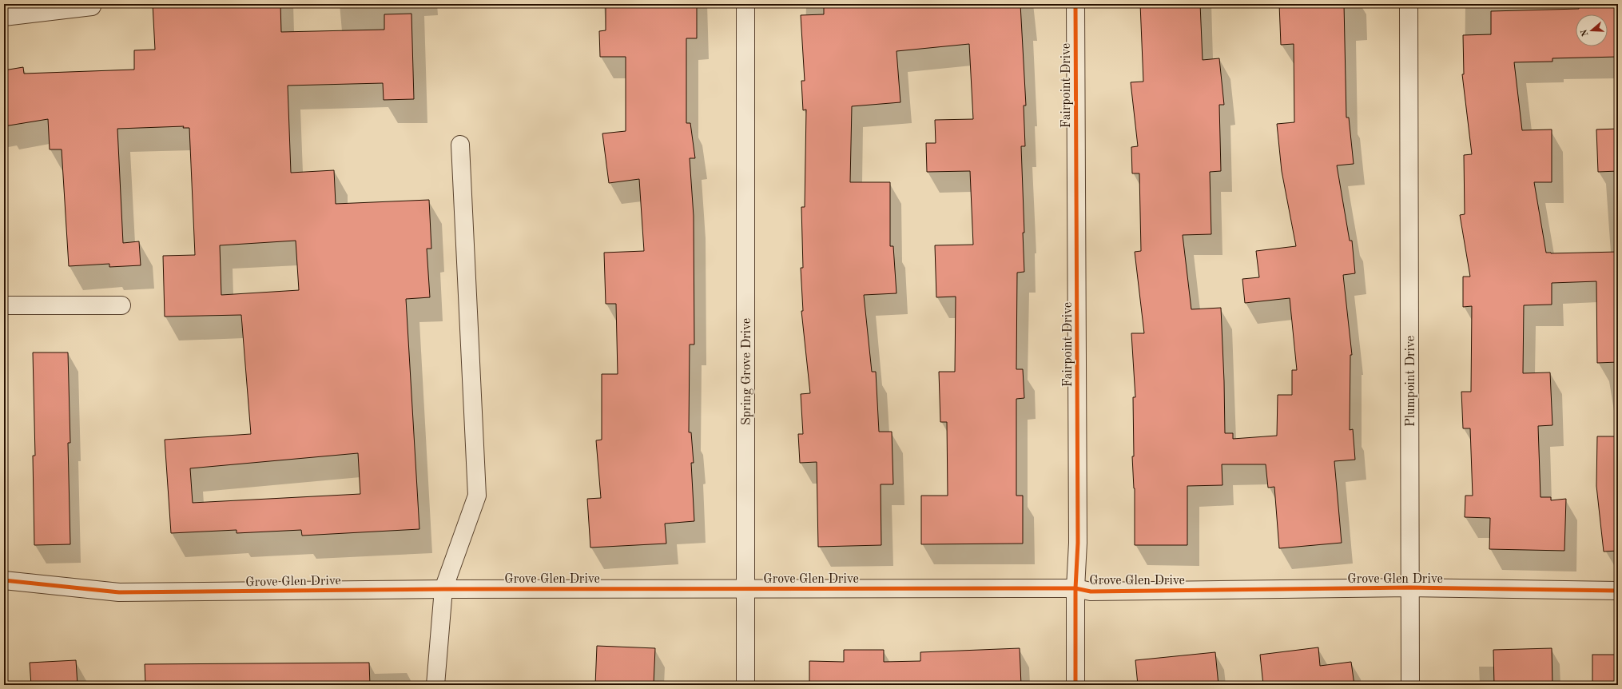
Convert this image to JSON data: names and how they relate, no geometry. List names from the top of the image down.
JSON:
{
  "streets": {
    "street": [
      "Fairpoint Drive",
      "Spring Grove Drive",
      "Plumpoint Drive",
      "Grove Glen Drive"
    ]
  },
  "crossings": [
    ["Fairpoint Drive", "Grove Glen Drive"],
    ["Spring Grove Drive", "Grove Glen Drive"],
    ["Plumpoint Drive", "Grove Glen Drive"]
  ],
  "north": "left"
}
